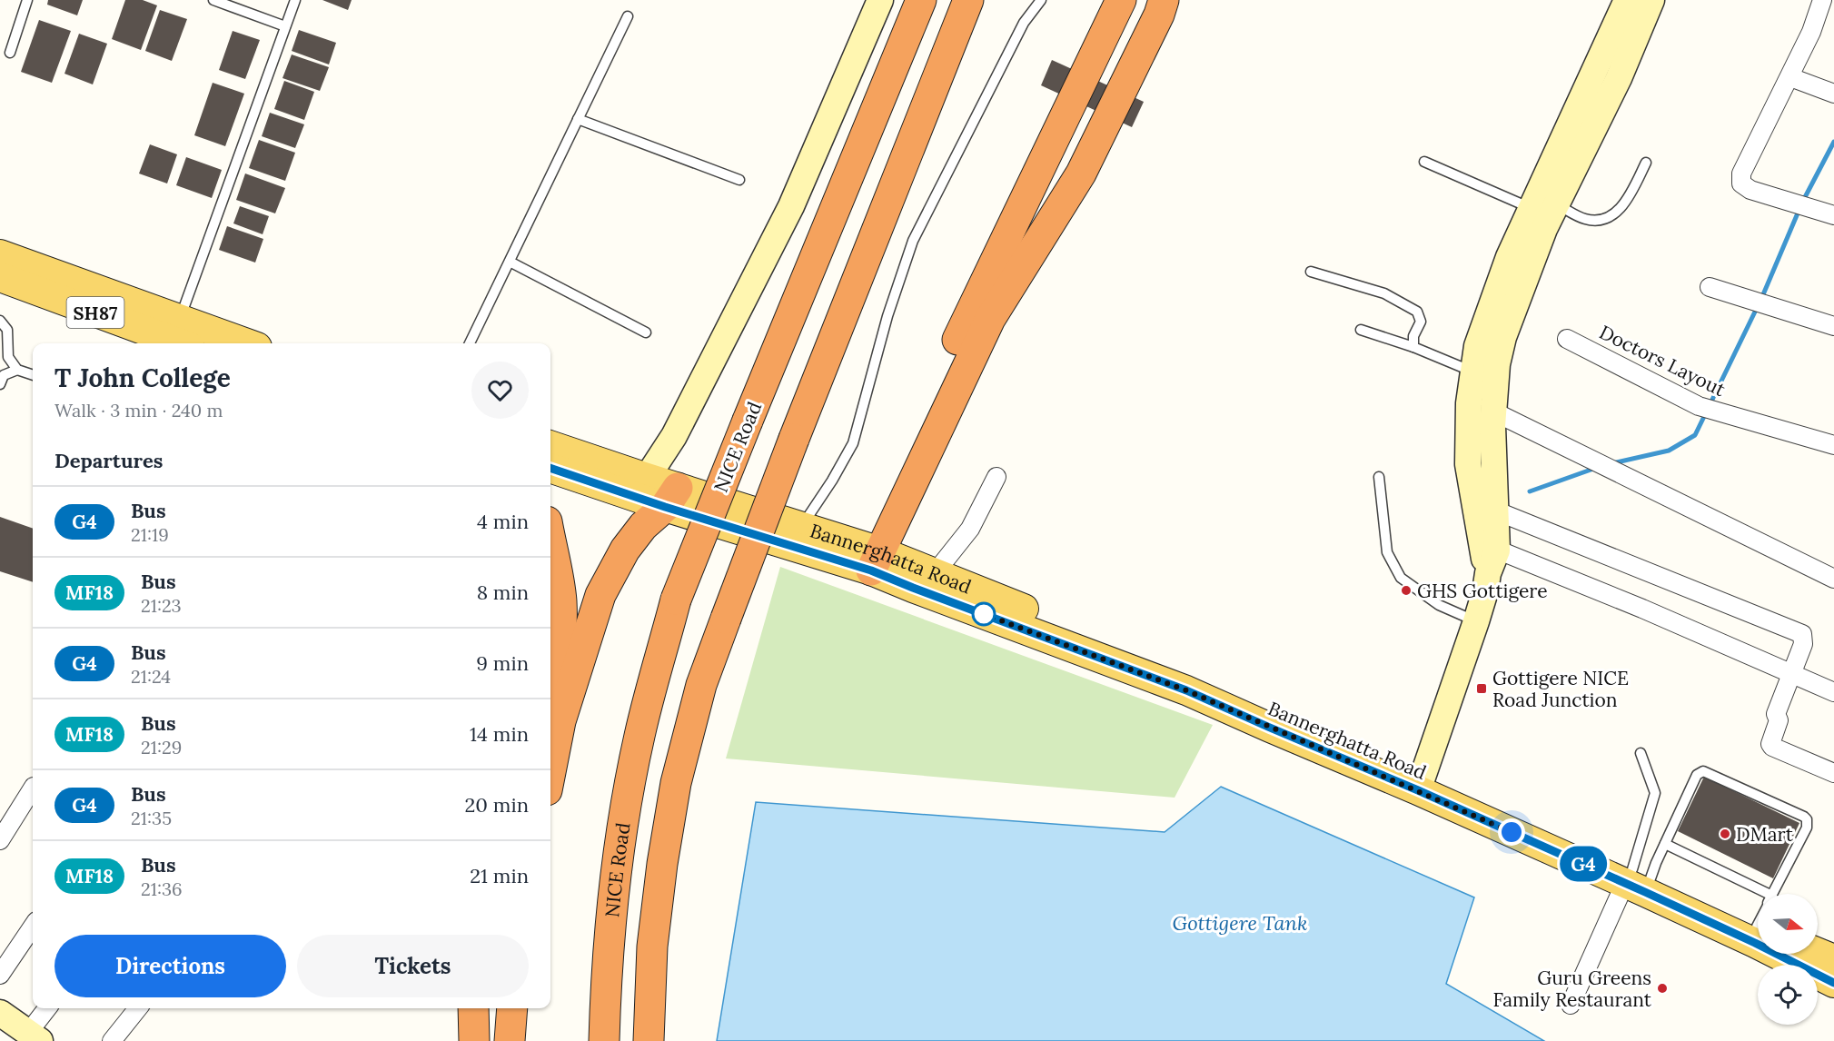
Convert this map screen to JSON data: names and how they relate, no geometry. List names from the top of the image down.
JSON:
{
  "streets": {
    "highway": ["NICE Road"],
    "main road": ["SH87", "Bannerghatta Road"],
    "street": ["Doctors Layout"]
  },
  "water": ["Gottigere Tank"],
  "places": {
    "other": ["GHS Gottigere", "DMart", "Guru Greens Family Restaurant"],
    "transit": ["Gottigere NICE Road Junction"]
  },
  "lines": ["bus line G4"],
  "north": "right",
  "page": {
    "on_map": "G4",
    "heading": [
      ["T John College", "Walk · 3 min · 240 m"],
      "Departures"
    ],
    "list": [
      {
        "mark": "G4",
        "name": "Bus",
        "note": "21:19",
        "value": "4 min"
      },
      {
        "mark": "MF18",
        "name": "Bus",
        "note": "21:23",
        "value": "8 min"
      },
      {
        "mark": "G4",
        "name": "Bus",
        "note": "21:24",
        "value": "9 min"
      },
      {
        "mark": "MF18",
        "name": "Bus",
        "note": "21:29",
        "value": "14 min"
      },
      {
        "mark": "G4",
        "name": "Bus",
        "note": "21:35",
        "value": "20 min"
      },
      {
        "mark": "MF18",
        "name": "Bus",
        "note": "21:36",
        "value": "21 min"
      }
    ],
    "buttons": ["Directions", "Tickets"]
  }
}
